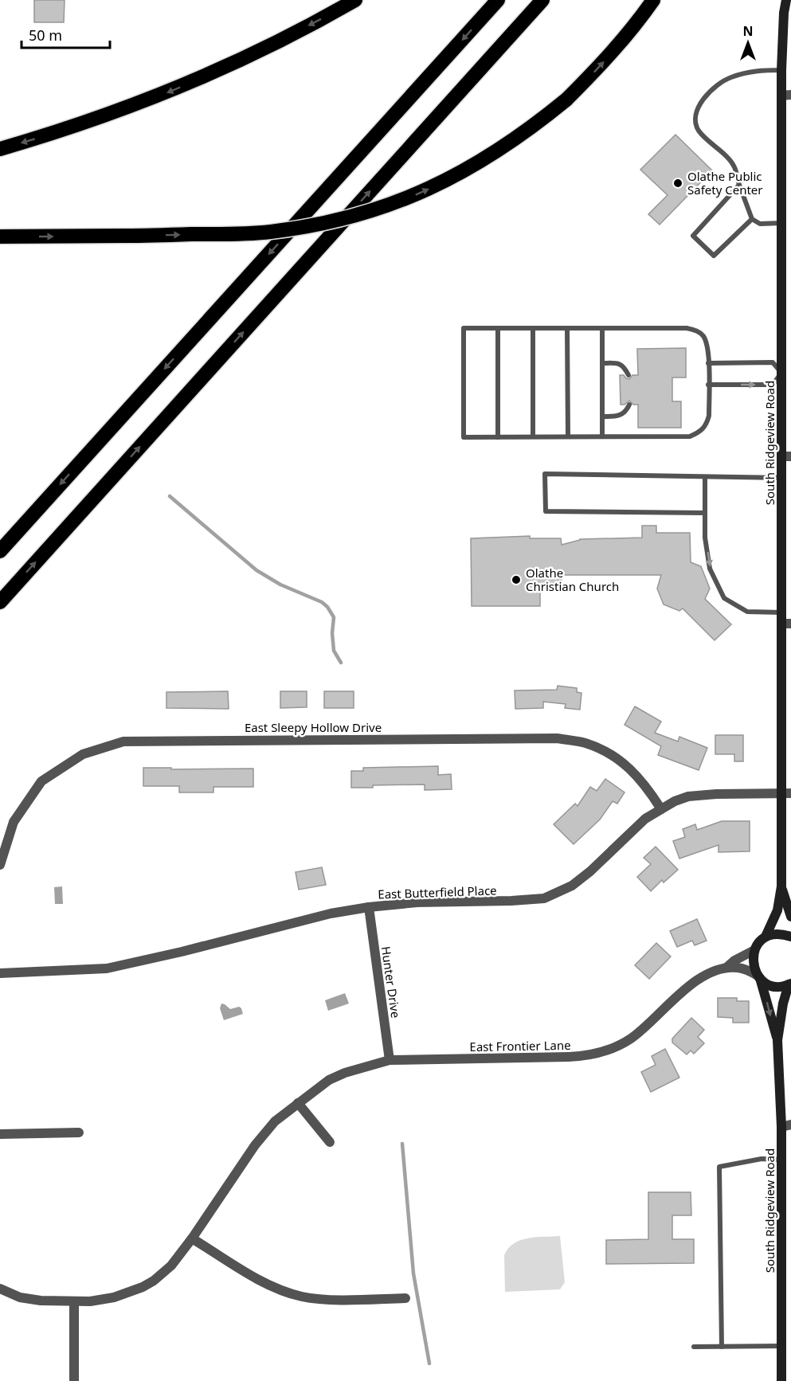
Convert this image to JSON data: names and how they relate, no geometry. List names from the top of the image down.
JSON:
{
  "streets": {
    "main road": ["South Ridgeview Road"],
    "street": [
      "East Sleepy Hollow Drive",
      "East Butterfield Place",
      "Hunter Drive",
      "East Frontier Lane"
    ]
  },
  "crossings": [
    ["South Ridgeview Road", "East Butterfield Place"],
    ["East Sleepy Hollow Drive", "East Butterfield Place"],
    ["East Butterfield Place", "Hunter Drive"],
    ["Hunter Drive", "East Frontier Lane"]
  ],
  "places": ["Olathe Public Safety Center", "Olathe Christian Church"],
  "scale_bar": "50 m",
  "north": "top"
}
